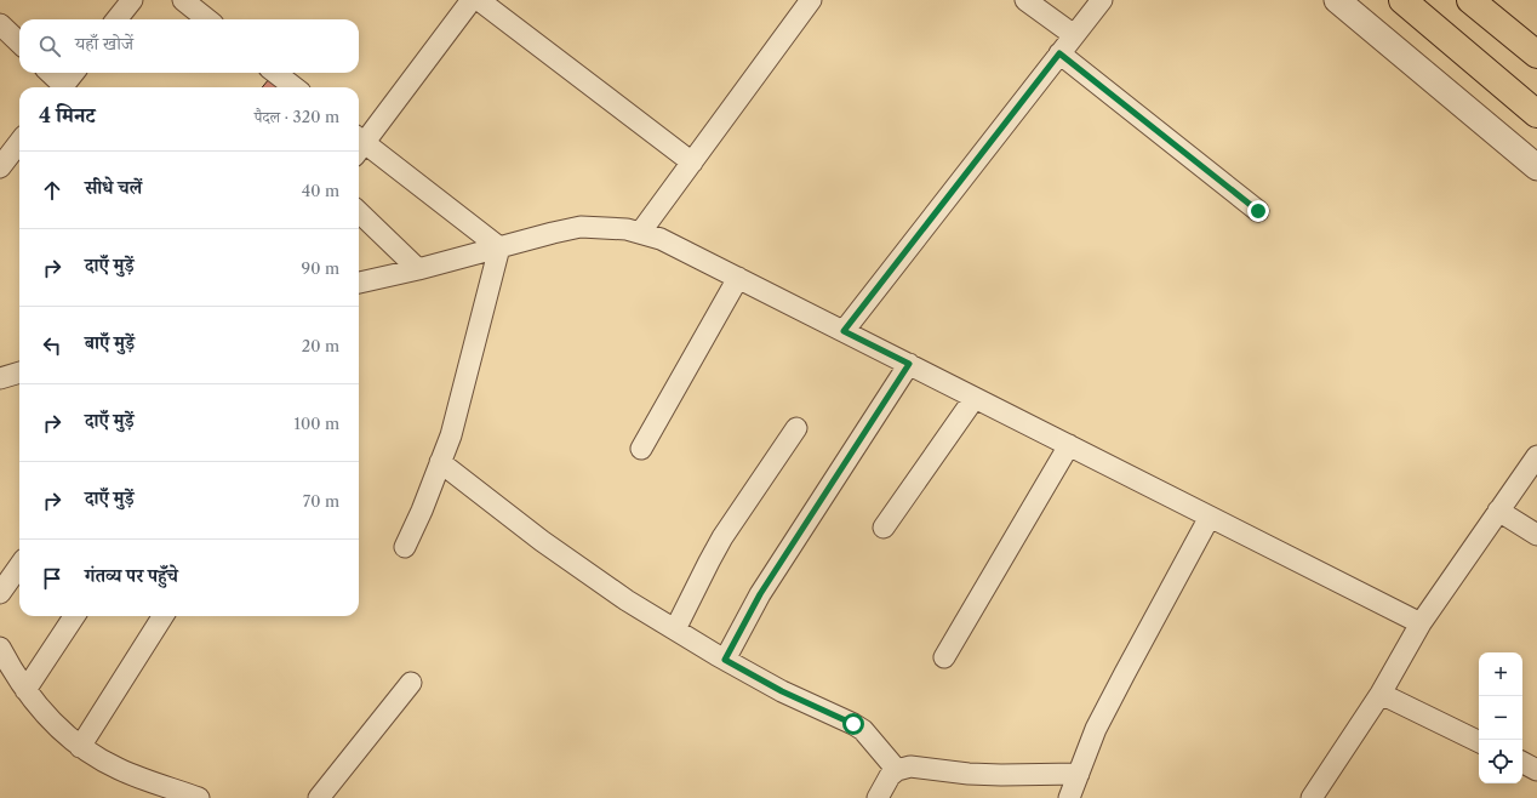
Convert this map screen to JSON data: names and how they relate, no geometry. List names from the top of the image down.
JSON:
{
  "page": {
    "search": "यहाँ खोजें",
    "heading": ["4 मिनट", "पैदल · 320 m"],
    "list": [
      ["सीधे चलें", "40 m"],
      ["दाएँ मुड़ें", "90 m"],
      ["बाएँ मुड़ें", "20 m"],
      ["दाएँ मुड़ें", "100 m"],
      ["दाएँ मुड़ें", "70 m"],
      "गंतव्य पर पहुँचे"
    ],
    "map_buttons": ["+", "−"]
  }
}
